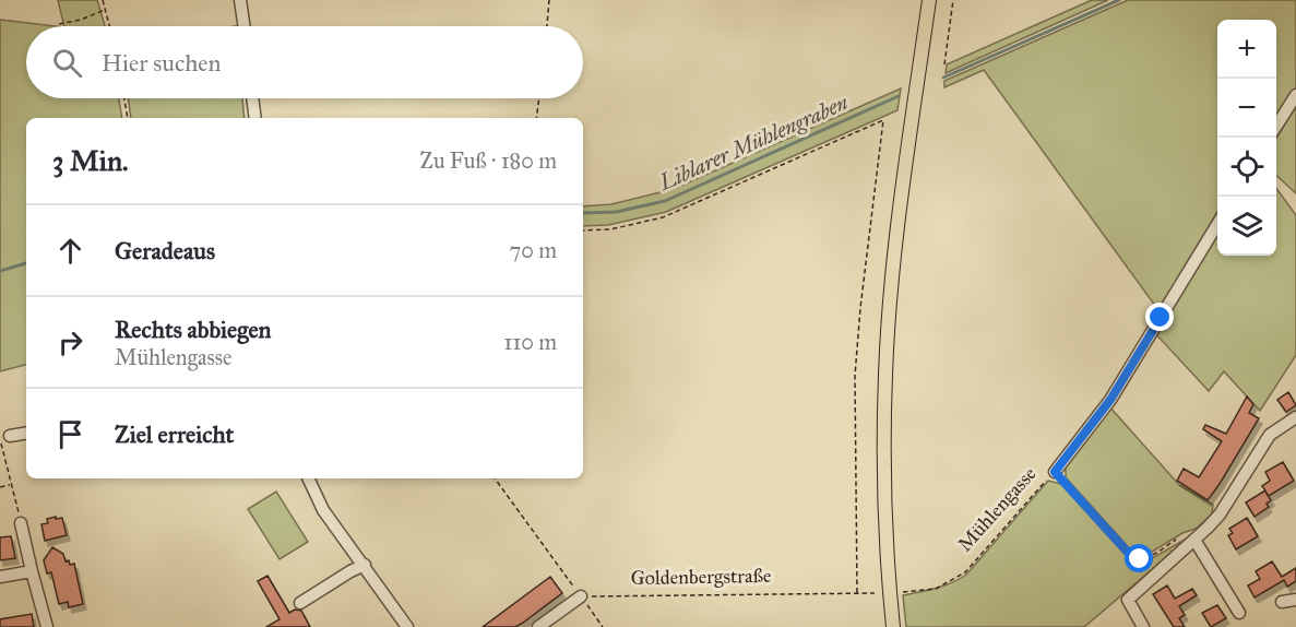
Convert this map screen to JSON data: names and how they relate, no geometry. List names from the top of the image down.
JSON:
{
  "streets": {
    "street": ["Mühlengasse"],
    "path": ["Goldenbergstraße"]
  },
  "water": ["Liblarer Mühlengraben"],
  "page": {
    "map_buttons": ["+", "−"],
    "search": "Hier suchen",
    "heading": ["3 Min.", "Zu Fuß · 180 m"],
    "list": [
      ["Geradeaus", "70 m"],
      ["Rechts abbiegen", "Mühlengasse", "110 m"],
      "Ziel erreicht"
    ]
  }
}
